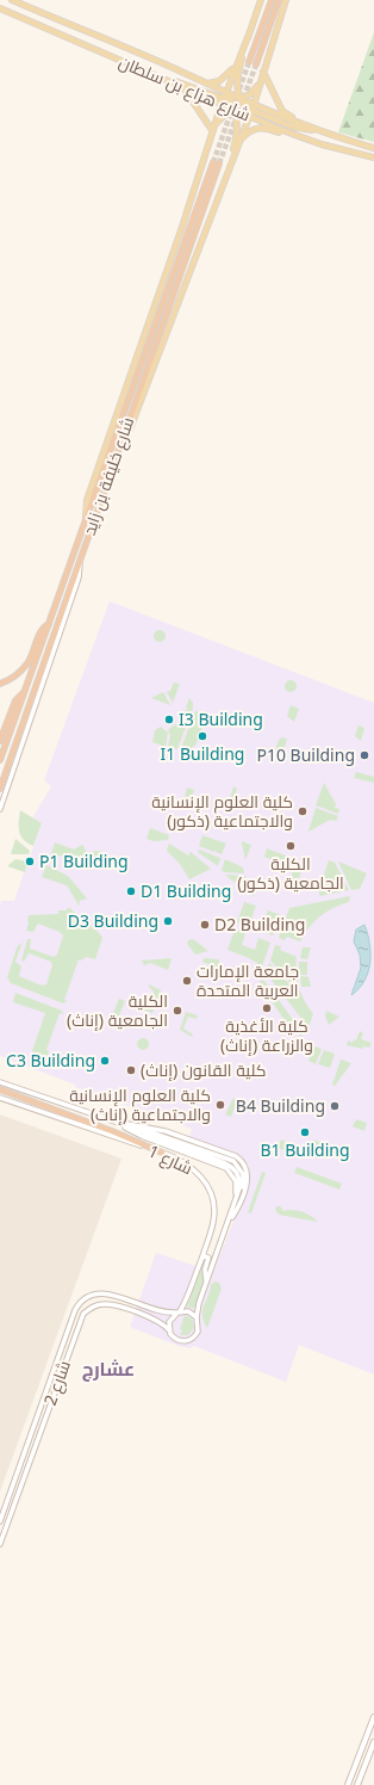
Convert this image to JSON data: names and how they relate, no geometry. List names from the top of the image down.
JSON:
{
  "streets": {
    "highway": ["شارع خليفة بن زايد"],
    "main road": ["شارع هزاع بن سلطان"],
    "street": ["شارع 1", "شارع 2"]
  },
  "crossings": [
    ["شارع 1", "شارع 2"]
  ],
  "districts": ["عشارج"],
  "places": [
    "I3 Building",
    "I1 Building",
    "P10 Building",
    "كلية العلوم الإنسانية والاجتماعية (ذكور)",
    "الكلية الجامعية (ذكور)",
    "P1 Building",
    "D1 Building",
    "D3 Building",
    "D2 Building",
    "جامعة الإمارات العربية المتحدة",
    "كلية الأغذية والزراعة (إناث)",
    "الكلية الجامعية (إناث)",
    "C3 Building",
    "كلية القانون (إناث)",
    "كلية العلوم الإنسانية والاجتماعية (إناث)",
    "B4 Building",
    "B1 Building"
  ]
}
